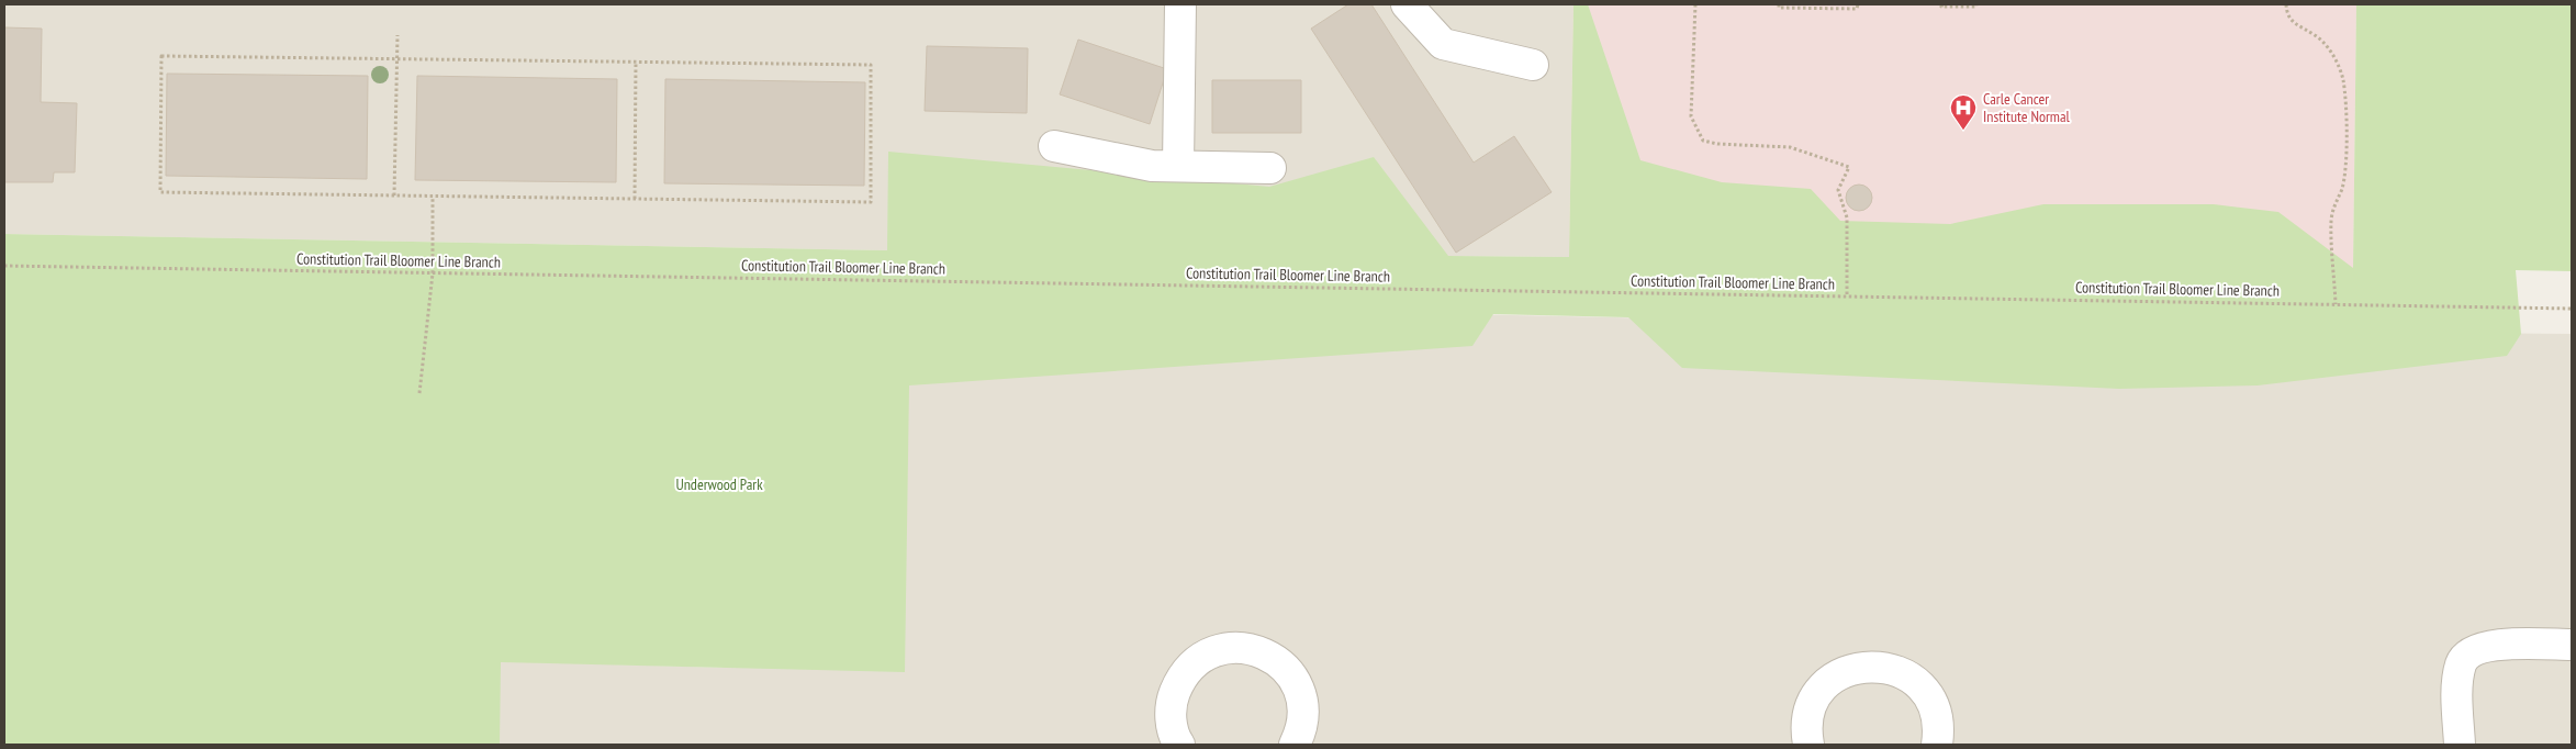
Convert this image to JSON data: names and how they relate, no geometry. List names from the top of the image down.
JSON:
{
  "streets": {
    "path": ["Constitution Trail Bloomer Line Branch"]
  },
  "parks": ["Underwood Park"],
  "places": {
    "hospital": ["Carle Cancer Institute Normal"]
  }
}
